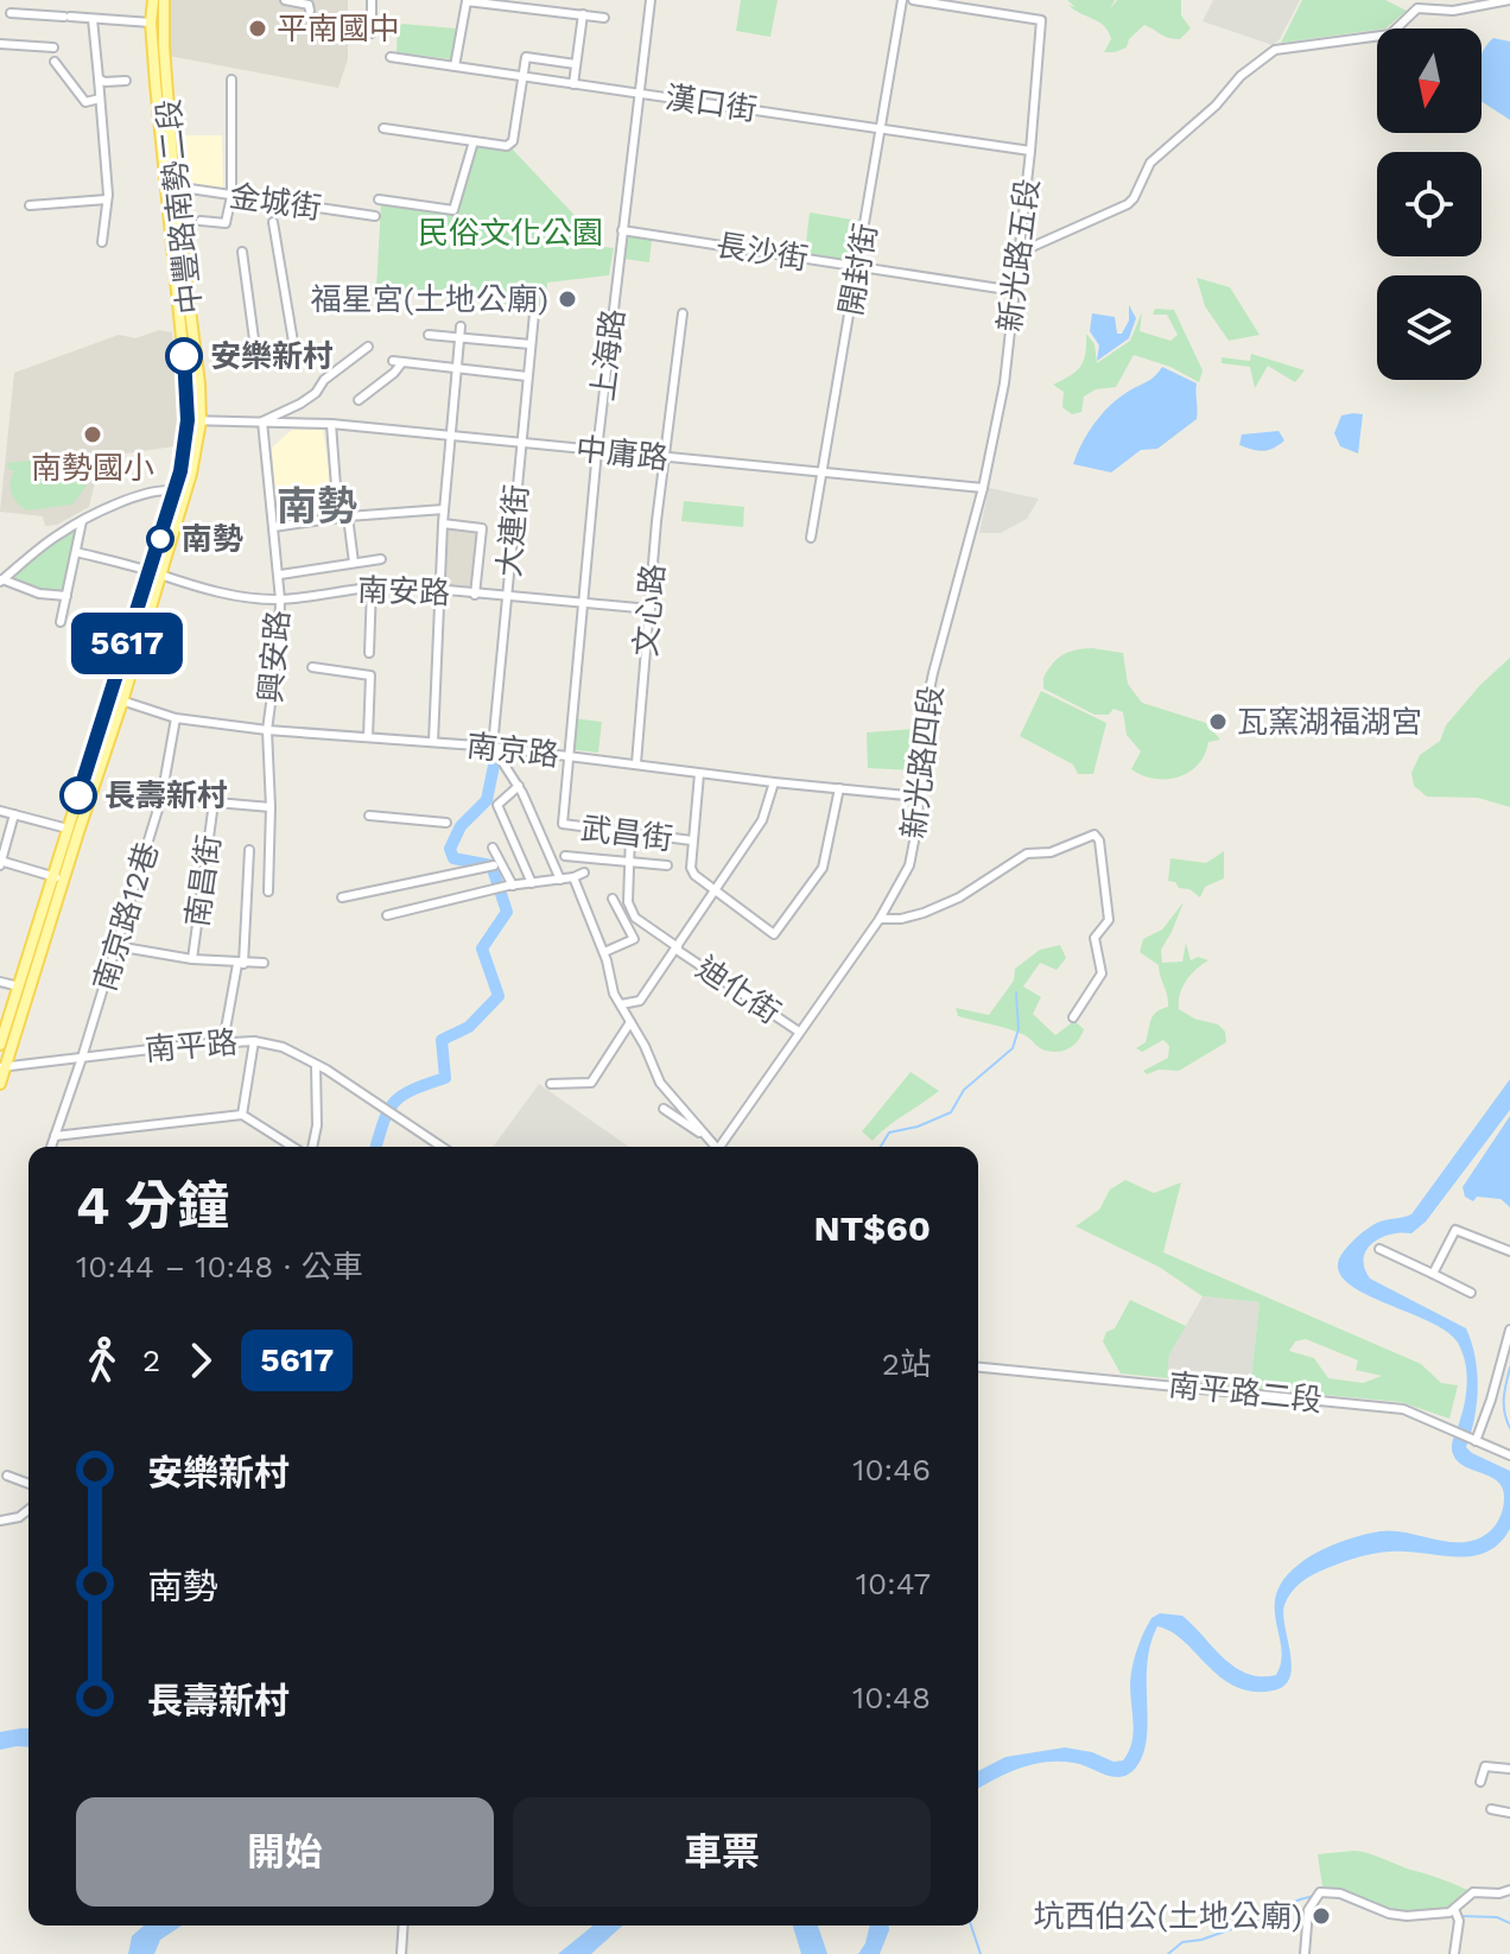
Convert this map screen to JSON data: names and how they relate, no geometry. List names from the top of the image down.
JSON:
{
  "streets": {
    "main road": ["中豐路南勢二段"],
    "street": [
      "漢口街",
      "金城街",
      "長沙街",
      "新光路五段",
      "開封街",
      "上海路",
      "中庸路",
      "大連街",
      "南安路",
      "文心路",
      "興安路",
      "南京路",
      "新光路四段",
      "武昌街",
      "南昌街",
      "南京路12巷",
      "迪化街",
      "南平路",
      "南平路二段"
    ]
  },
  "crossings": [
    ["漢口街", "新光路五段"],
    ["漢口街", "開封街"],
    ["漢口街", "上海路"],
    ["金城街", "中豐路南勢二段"],
    ["中豐路南勢二段", "中庸路"],
    ["中豐路南勢二段", "南安路"],
    ["中豐路南勢二段", "南京路"],
    ["中豐路南勢二段", "南平路"],
    ["長沙街", "新光路五段"],
    ["長沙街", "開封街"],
    ["長沙街", "上海路"],
    ["新光路五段", "中庸路"],
    ["新光路五段", "新光路四段"],
    ["開封街", "中庸路"],
    ["上海路", "中庸路"],
    ["上海路", "南安路"],
    ["上海路", "南京路"],
    ["上海路", "武昌街"],
    ["中庸路", "大連街"],
    ["中庸路", "文心路"],
    ["中庸路", "興安路"],
    ["中庸路", "新光路四段"],
    ["大連街", "南安路"],
    ["大連街", "南京路"],
    ["南安路", "文心路"],
    ["南安路", "興安路"],
    ["文心路", "南京路"],
    ["興安路", "南京路"],
    ["南京路", "新光路四段"],
    ["南京路", "南京路12巷"],
    ["新光路四段", "迪化街"],
    ["武昌街", "迪化街"],
    ["南京路12巷", "南平路"]
  ],
  "districts": ["南勢"],
  "parks": ["民俗文化公園"],
  "places": [
    "平南國中",
    "福星宮(土地公廟)",
    "安樂新村",
    "南勢國小",
    "南勢",
    "瓦窯湖福湖宮",
    "長壽新村",
    "坑西伯公(土地公廟)"
  ],
  "lines": ["bus line 5617"],
  "north": "bottom",
  "page": {
    "on_map": "5617",
    "heading": ["4 分鐘", "10:44 – 10:48 · 公車", "NT$60"],
    "legs": ["2", "5617", "2站"],
    "list": [
      {
        "name": "安樂新村",
        "value": "10:46"
      },
      {
        "name": "南勢",
        "value": "10:47"
      },
      {
        "name": "長壽新村",
        "value": "10:48"
      }
    ],
    "buttons": ["開始", "車票"]
  }
}
